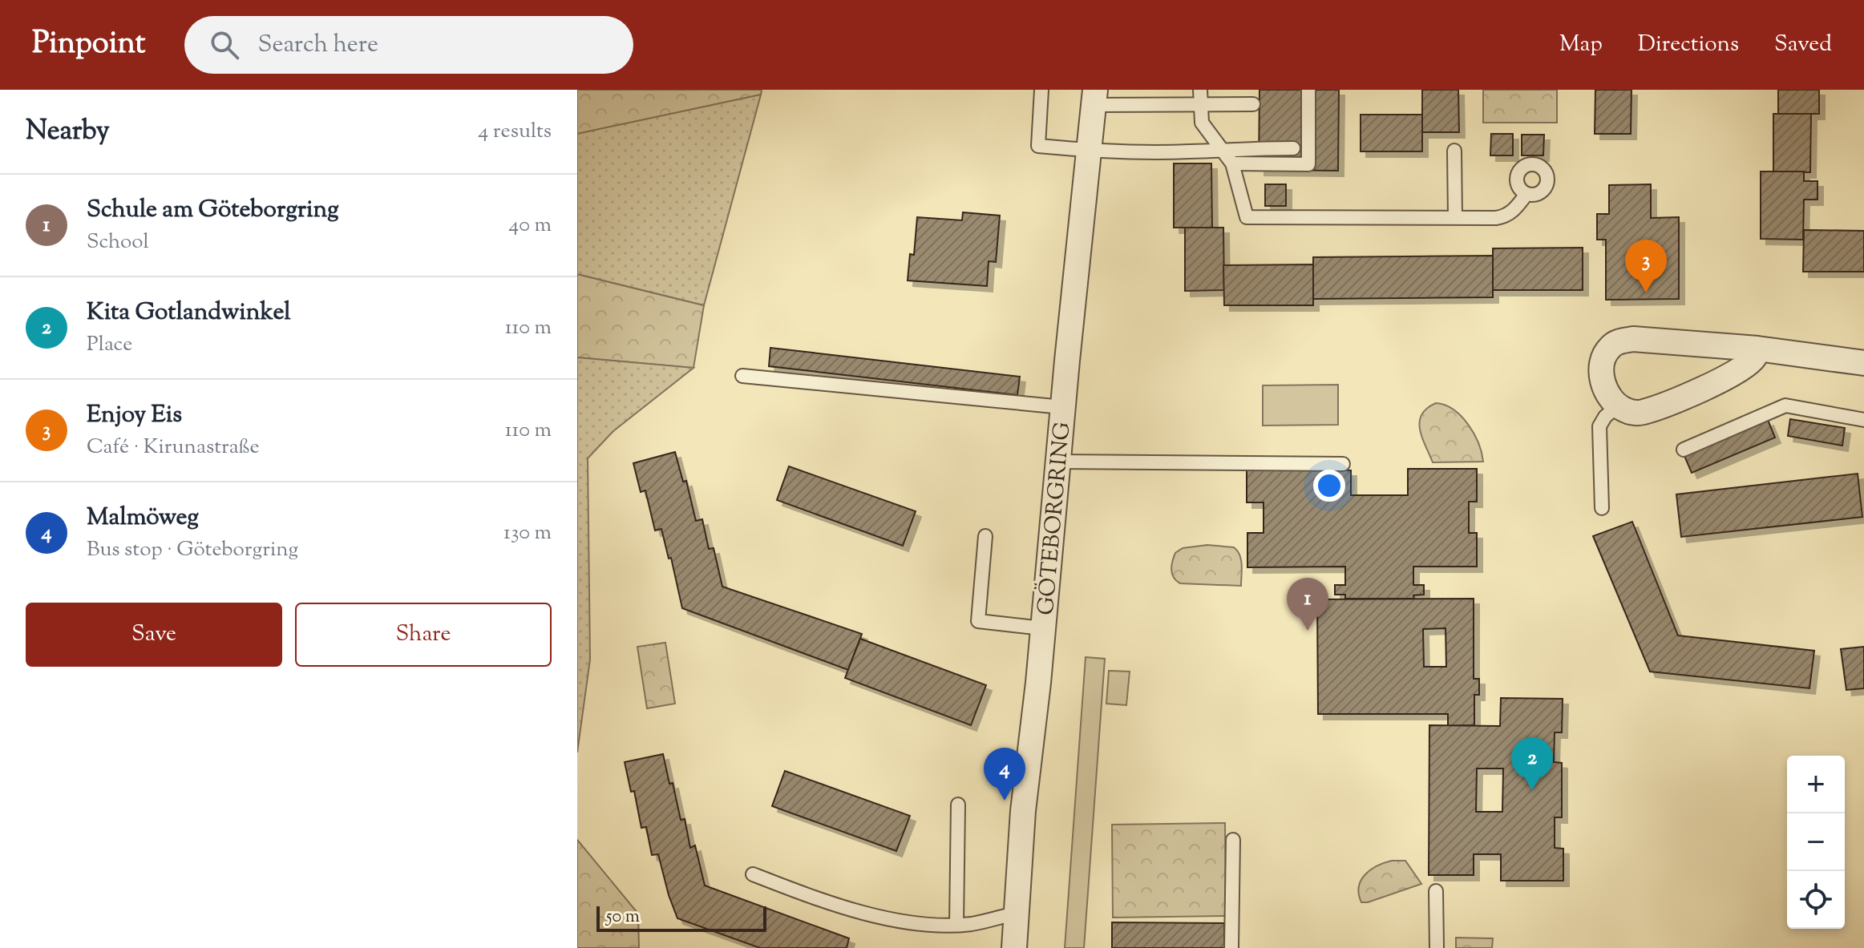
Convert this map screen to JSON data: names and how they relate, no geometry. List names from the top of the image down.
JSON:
{
  "streets": {
    "street": ["GÖTEBORGRING"]
  },
  "scale_bar": "50 m",
  "page": {
    "header": "Pinpoint",
    "search": "Search here",
    "nav": ["Map", "Directions", "Saved"],
    "heading": ["Nearby", "4 results"],
    "list": [
      {
        "mark": "1",
        "name": "Schule am Göteborgring",
        "note": "School",
        "value": "40 m"
      },
      {
        "mark": "2",
        "name": "Kita Gotlandwinkel",
        "note": "Place",
        "value": "110 m"
      },
      {
        "mark": "3",
        "name": "Enjoy Eis",
        "note": "Café · Kirunastraße",
        "value": "110 m"
      },
      {
        "mark": "4",
        "name": "Malmöweg",
        "note": "Bus stop · Göteborgring",
        "value": "130 m"
      }
    ],
    "pins": [
      "3",
      "1",
      "2",
      "4"
    ],
    "buttons": ["Save", "Share"],
    "map_buttons": ["+", "−"],
    "scale": "50 m"
  }
}
